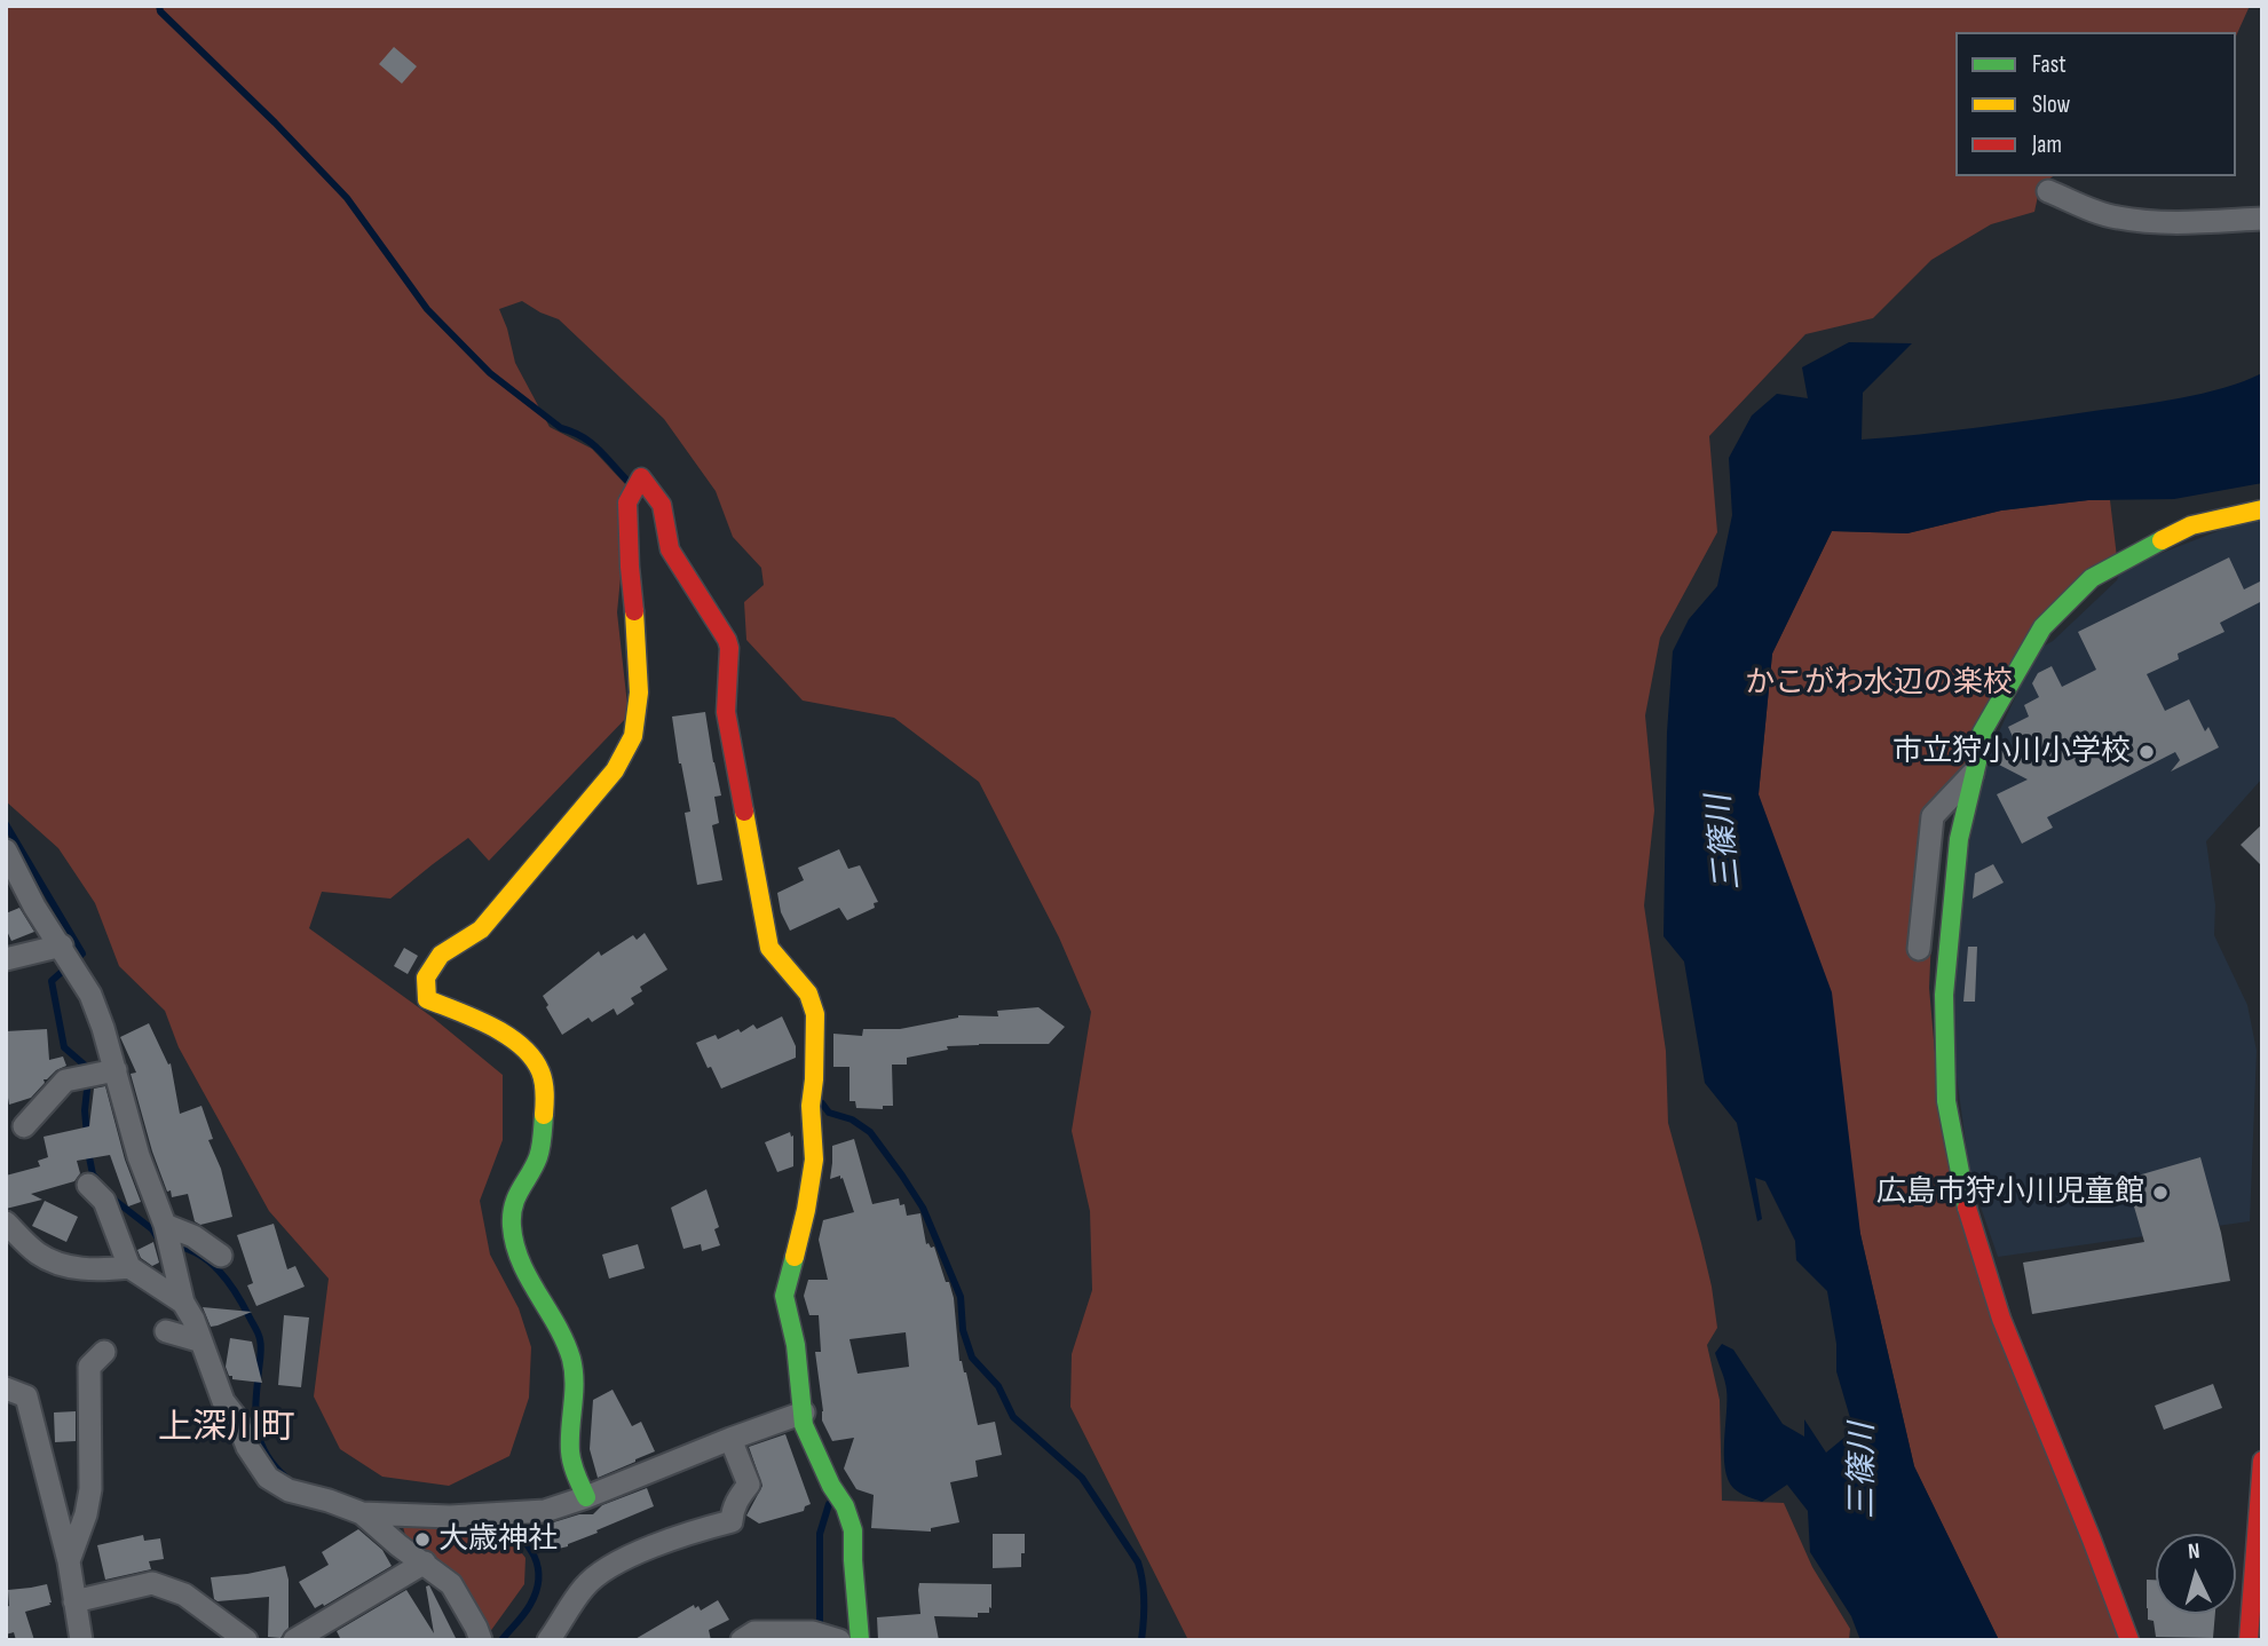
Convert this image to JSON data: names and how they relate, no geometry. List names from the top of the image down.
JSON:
{
  "districts": ["上深川町"],
  "water": ["三篠川"],
  "parks": ["かこがわ水辺の楽校"],
  "places": ["市立狩小川小学校", "広島市狩小川児童館", "大歳神社"],
  "legend": ["Fast", "Slow", "Jam"],
  "north": "top"
}
